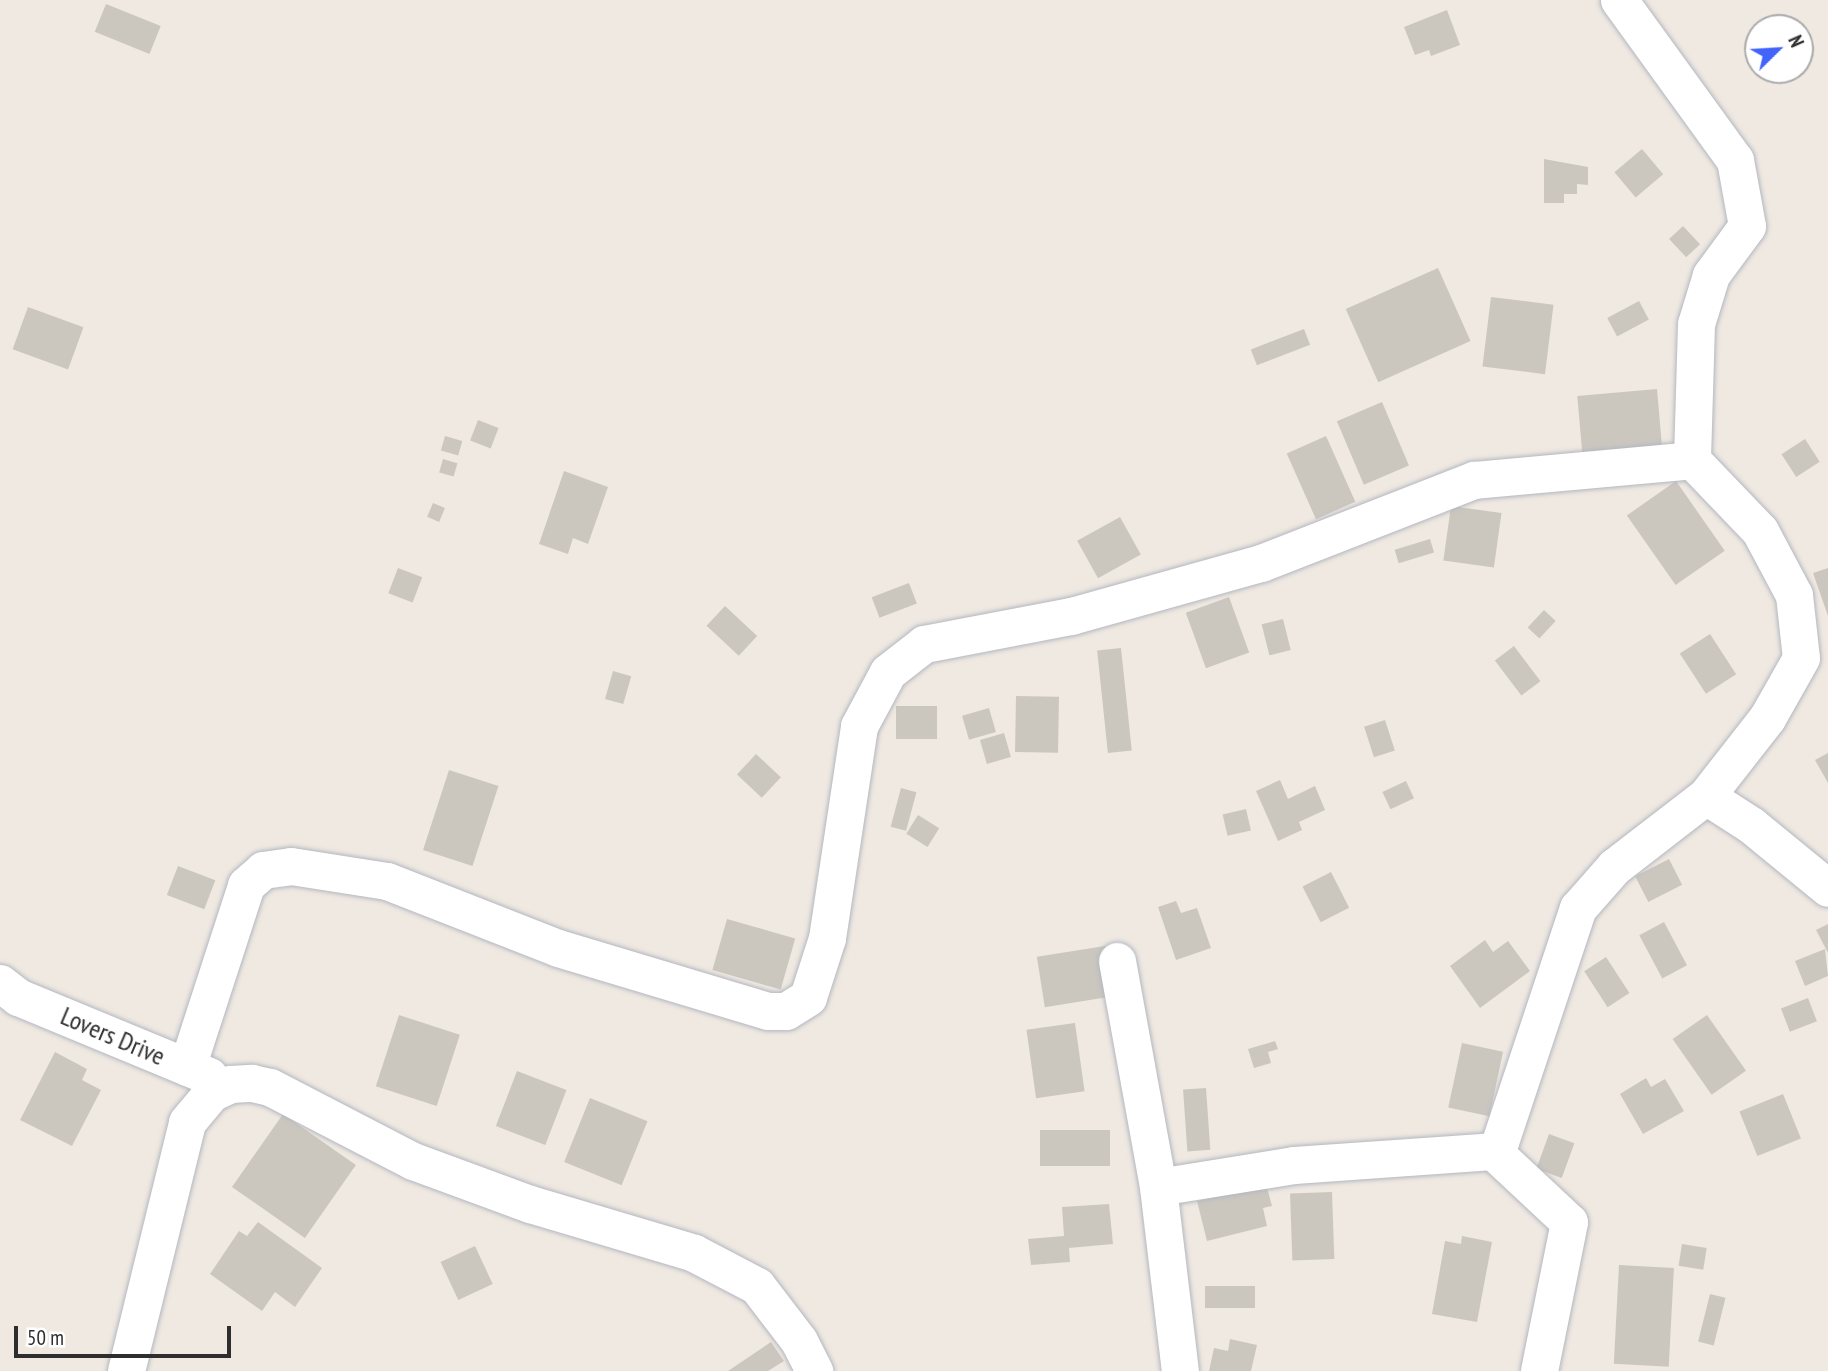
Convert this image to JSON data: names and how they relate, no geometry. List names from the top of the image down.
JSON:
{
  "streets": {
    "street": ["Lovers Drive"]
  },
  "scale_bar": "50 m",
  "north": "top right"
}
